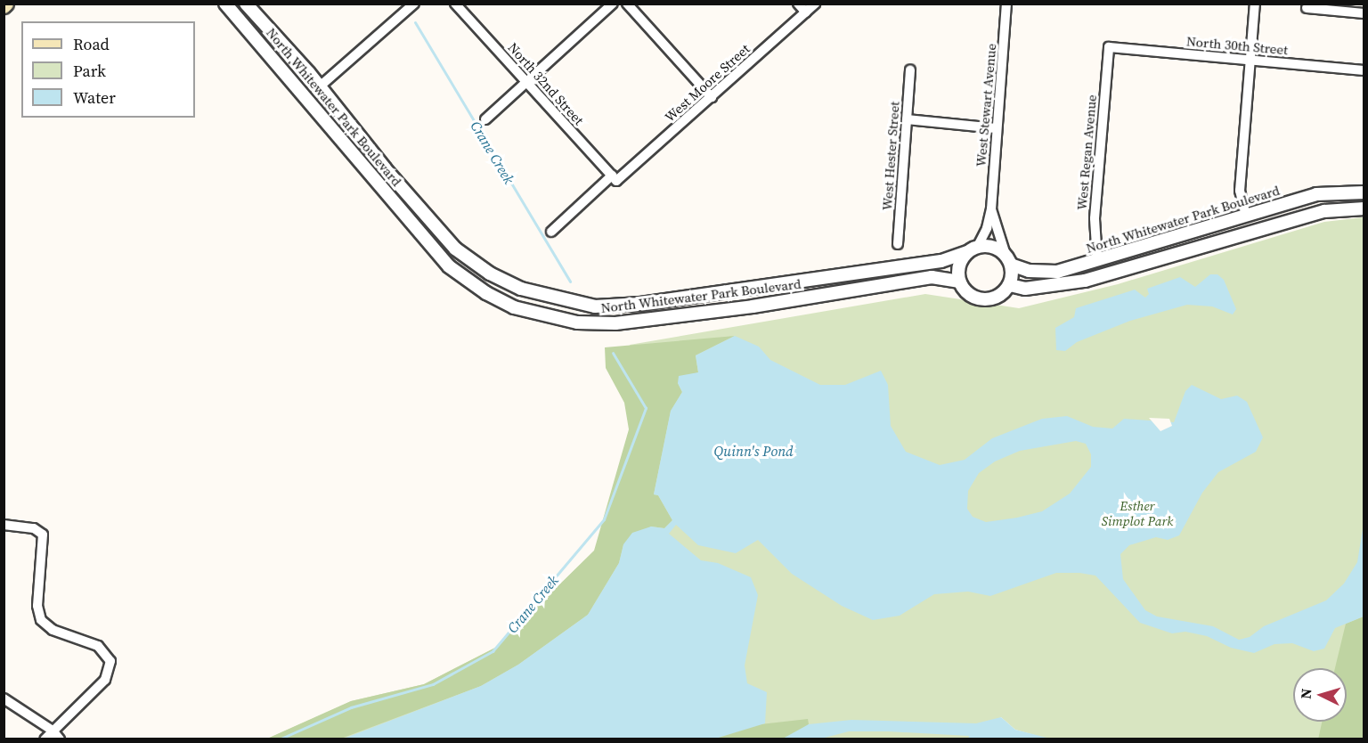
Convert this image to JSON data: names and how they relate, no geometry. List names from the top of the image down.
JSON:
{
  "streets": {
    "street": [
      "North 30th Street",
      "West Moore Street",
      "North 32nd Street",
      "West Stewart Avenue",
      "North Whitewater Park Boulevard",
      "West Regan Avenue",
      "West Hester Street"
    ]
  },
  "crossings": [
    ["North 30th Street", "West Regan Avenue"],
    ["West Moore Street", "North 32nd Street"],
    ["West Stewart Avenue", "North Whitewater Park Boulevard"],
    ["North Whitewater Park Boulevard", "West Regan Avenue"]
  ],
  "water": ["Crane Creek", "Quinn's Pond"],
  "parks": ["Esther Simplot Park"],
  "legend": ["Road", "Park", "Water"],
  "north": "left"
}
